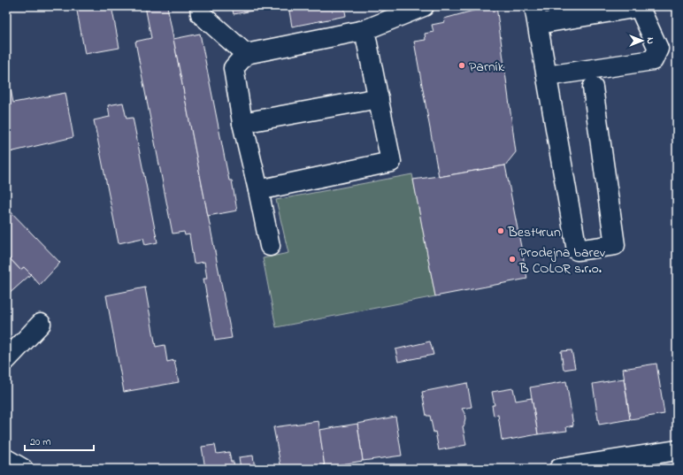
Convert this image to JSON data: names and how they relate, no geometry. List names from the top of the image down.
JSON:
{
  "places": ["Parník", "Best4run", "Prodejna barev B COLOR s.r.o."],
  "scale_bar": "20 m",
  "north": "right"
}
